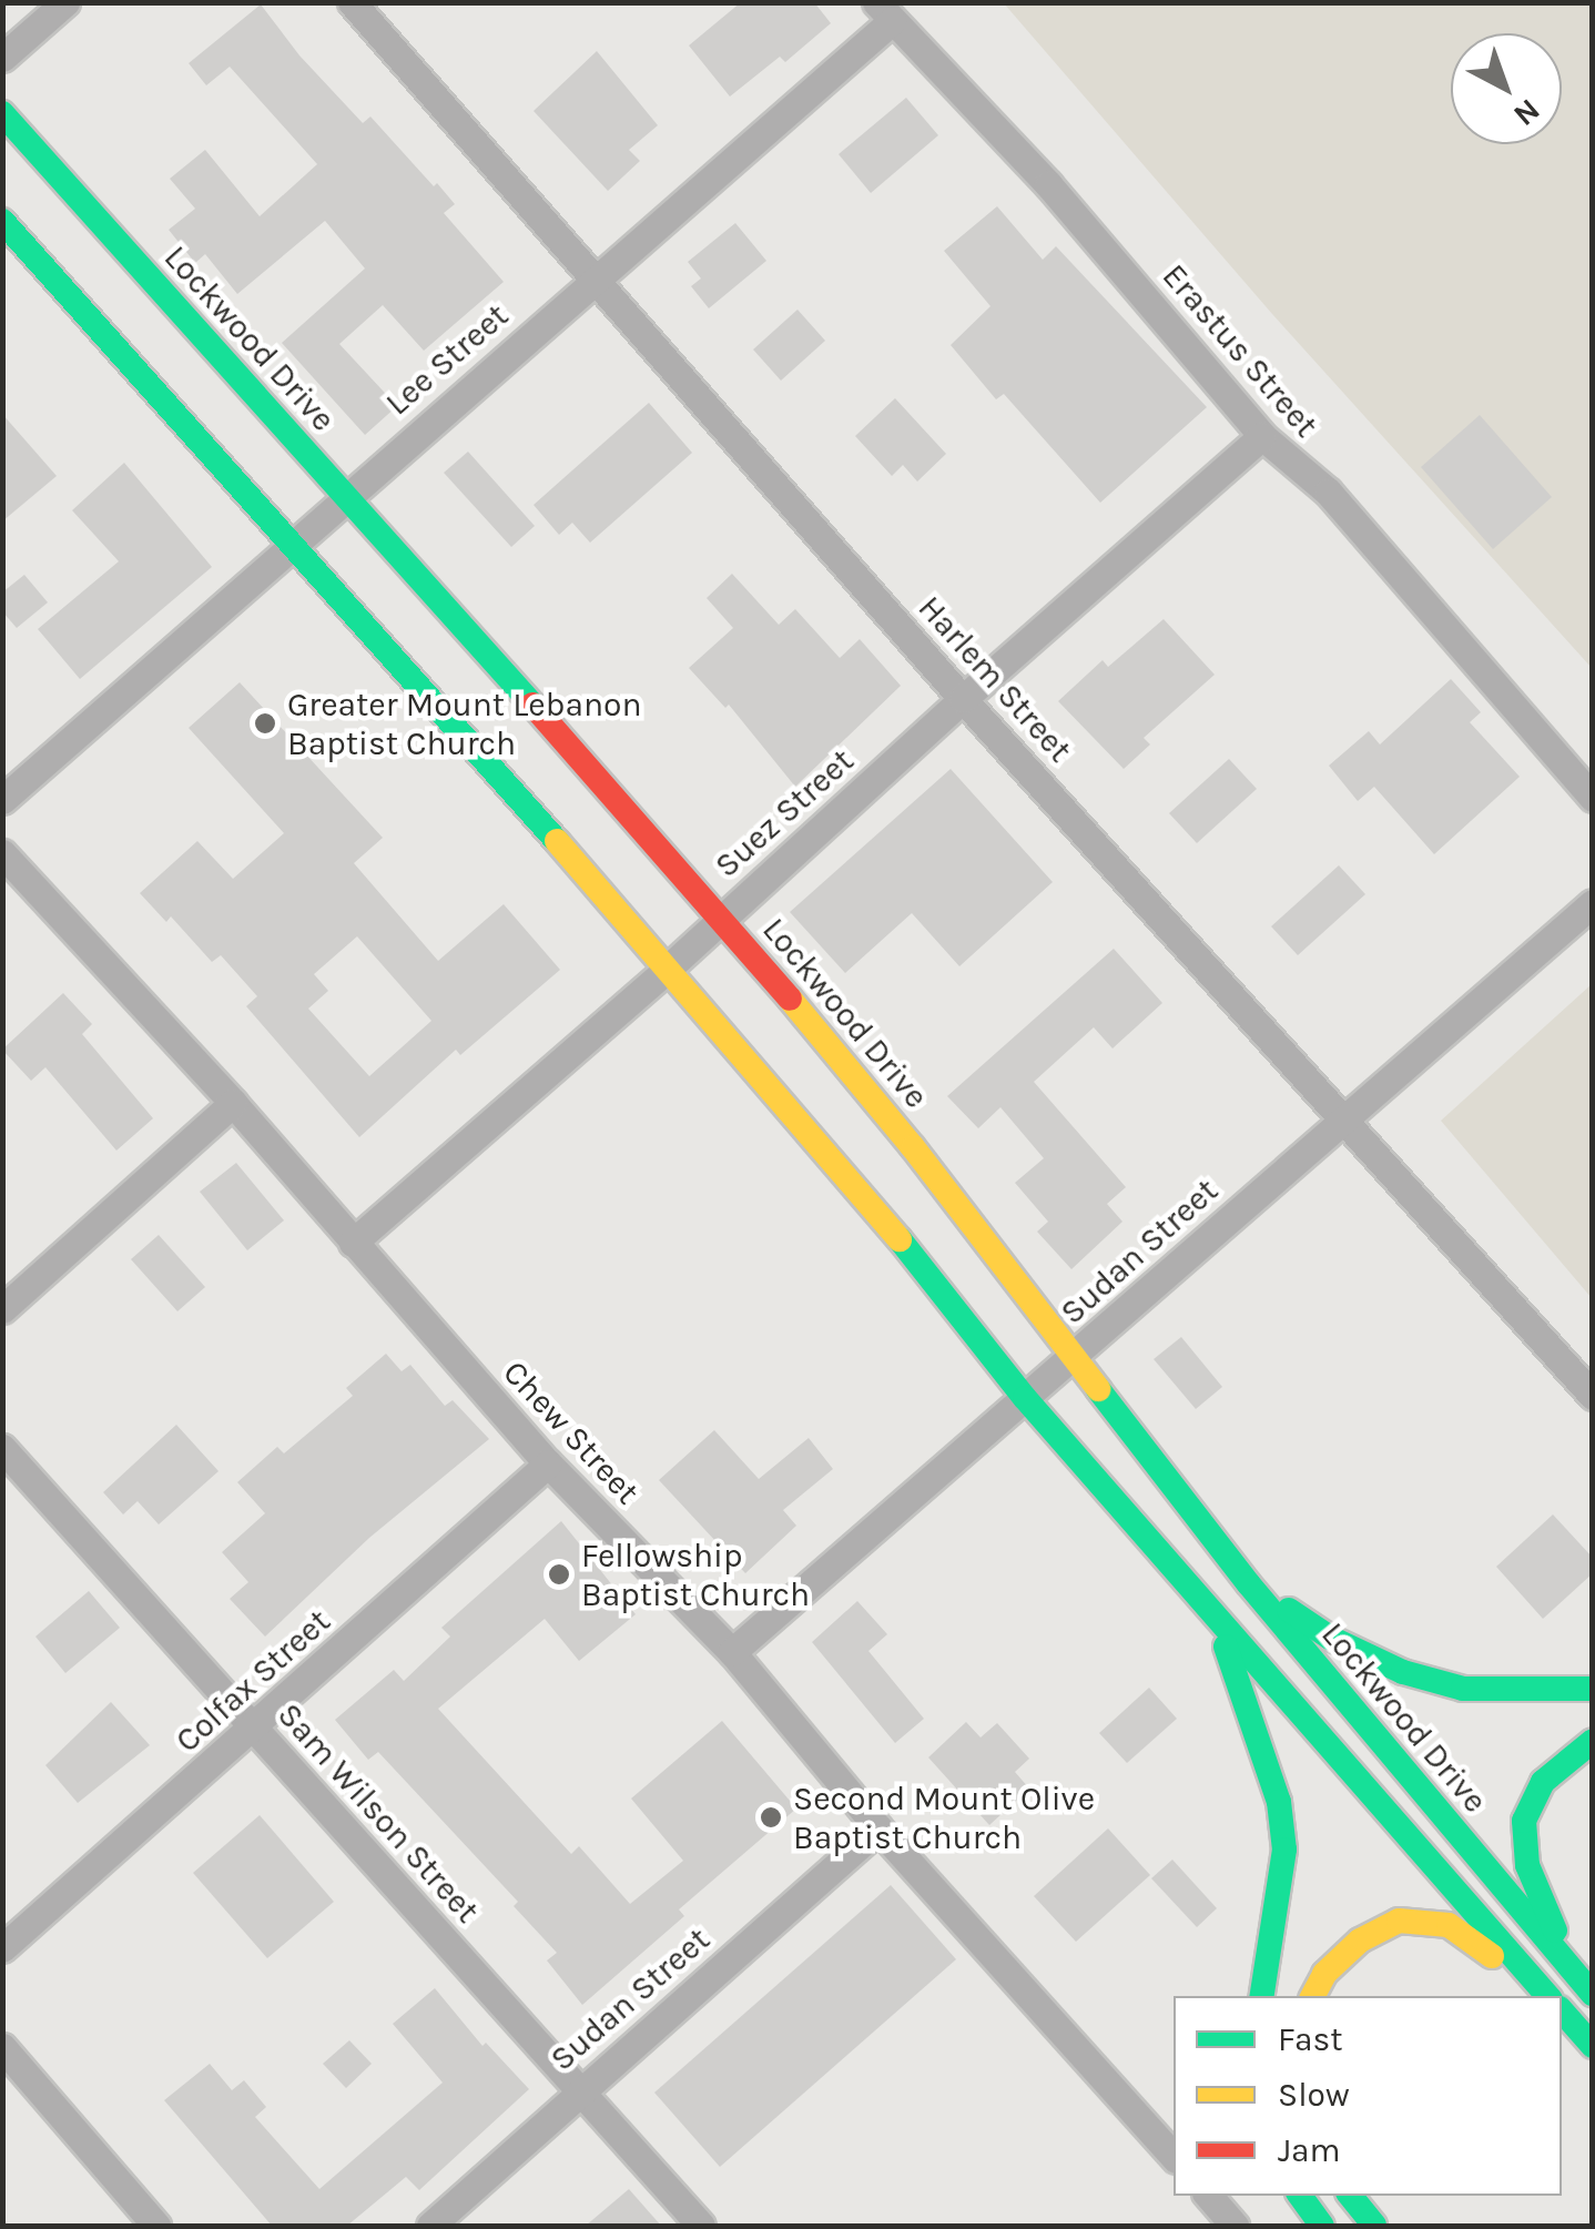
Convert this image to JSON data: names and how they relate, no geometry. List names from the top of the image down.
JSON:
{
  "streets": {
    "main road": ["Lockwood Drive"],
    "street": [
      "Erastus Street",
      "Lee Street",
      "Harlem Street",
      "Suez Street",
      "Sudan Street",
      "Chew Street",
      "Colfax Street",
      "Sam Wilson Street"
    ]
  },
  "crossings": [
    ["Lockwood Drive", "Lee Street"],
    ["Lockwood Drive", "Suez Street"],
    ["Lockwood Drive", "Sudan Street"],
    ["Erastus Street", "Lee Street"],
    ["Erastus Street", "Suez Street"],
    ["Lee Street", "Harlem Street"],
    ["Harlem Street", "Suez Street"],
    ["Harlem Street", "Sudan Street"],
    ["Suez Street", "Chew Street"],
    ["Sudan Street", "Chew Street"],
    ["Sudan Street", "Sam Wilson Street"],
    ["Chew Street", "Colfax Street"],
    ["Colfax Street", "Sam Wilson Street"]
  ],
  "places": ["Greater Mount Lebanon Baptist Church", "Fellowship Baptist Church", "Second Mount Olive Baptist Church"],
  "legend": ["Fast", "Slow", "Jam"],
  "north": "bottom right"
}
